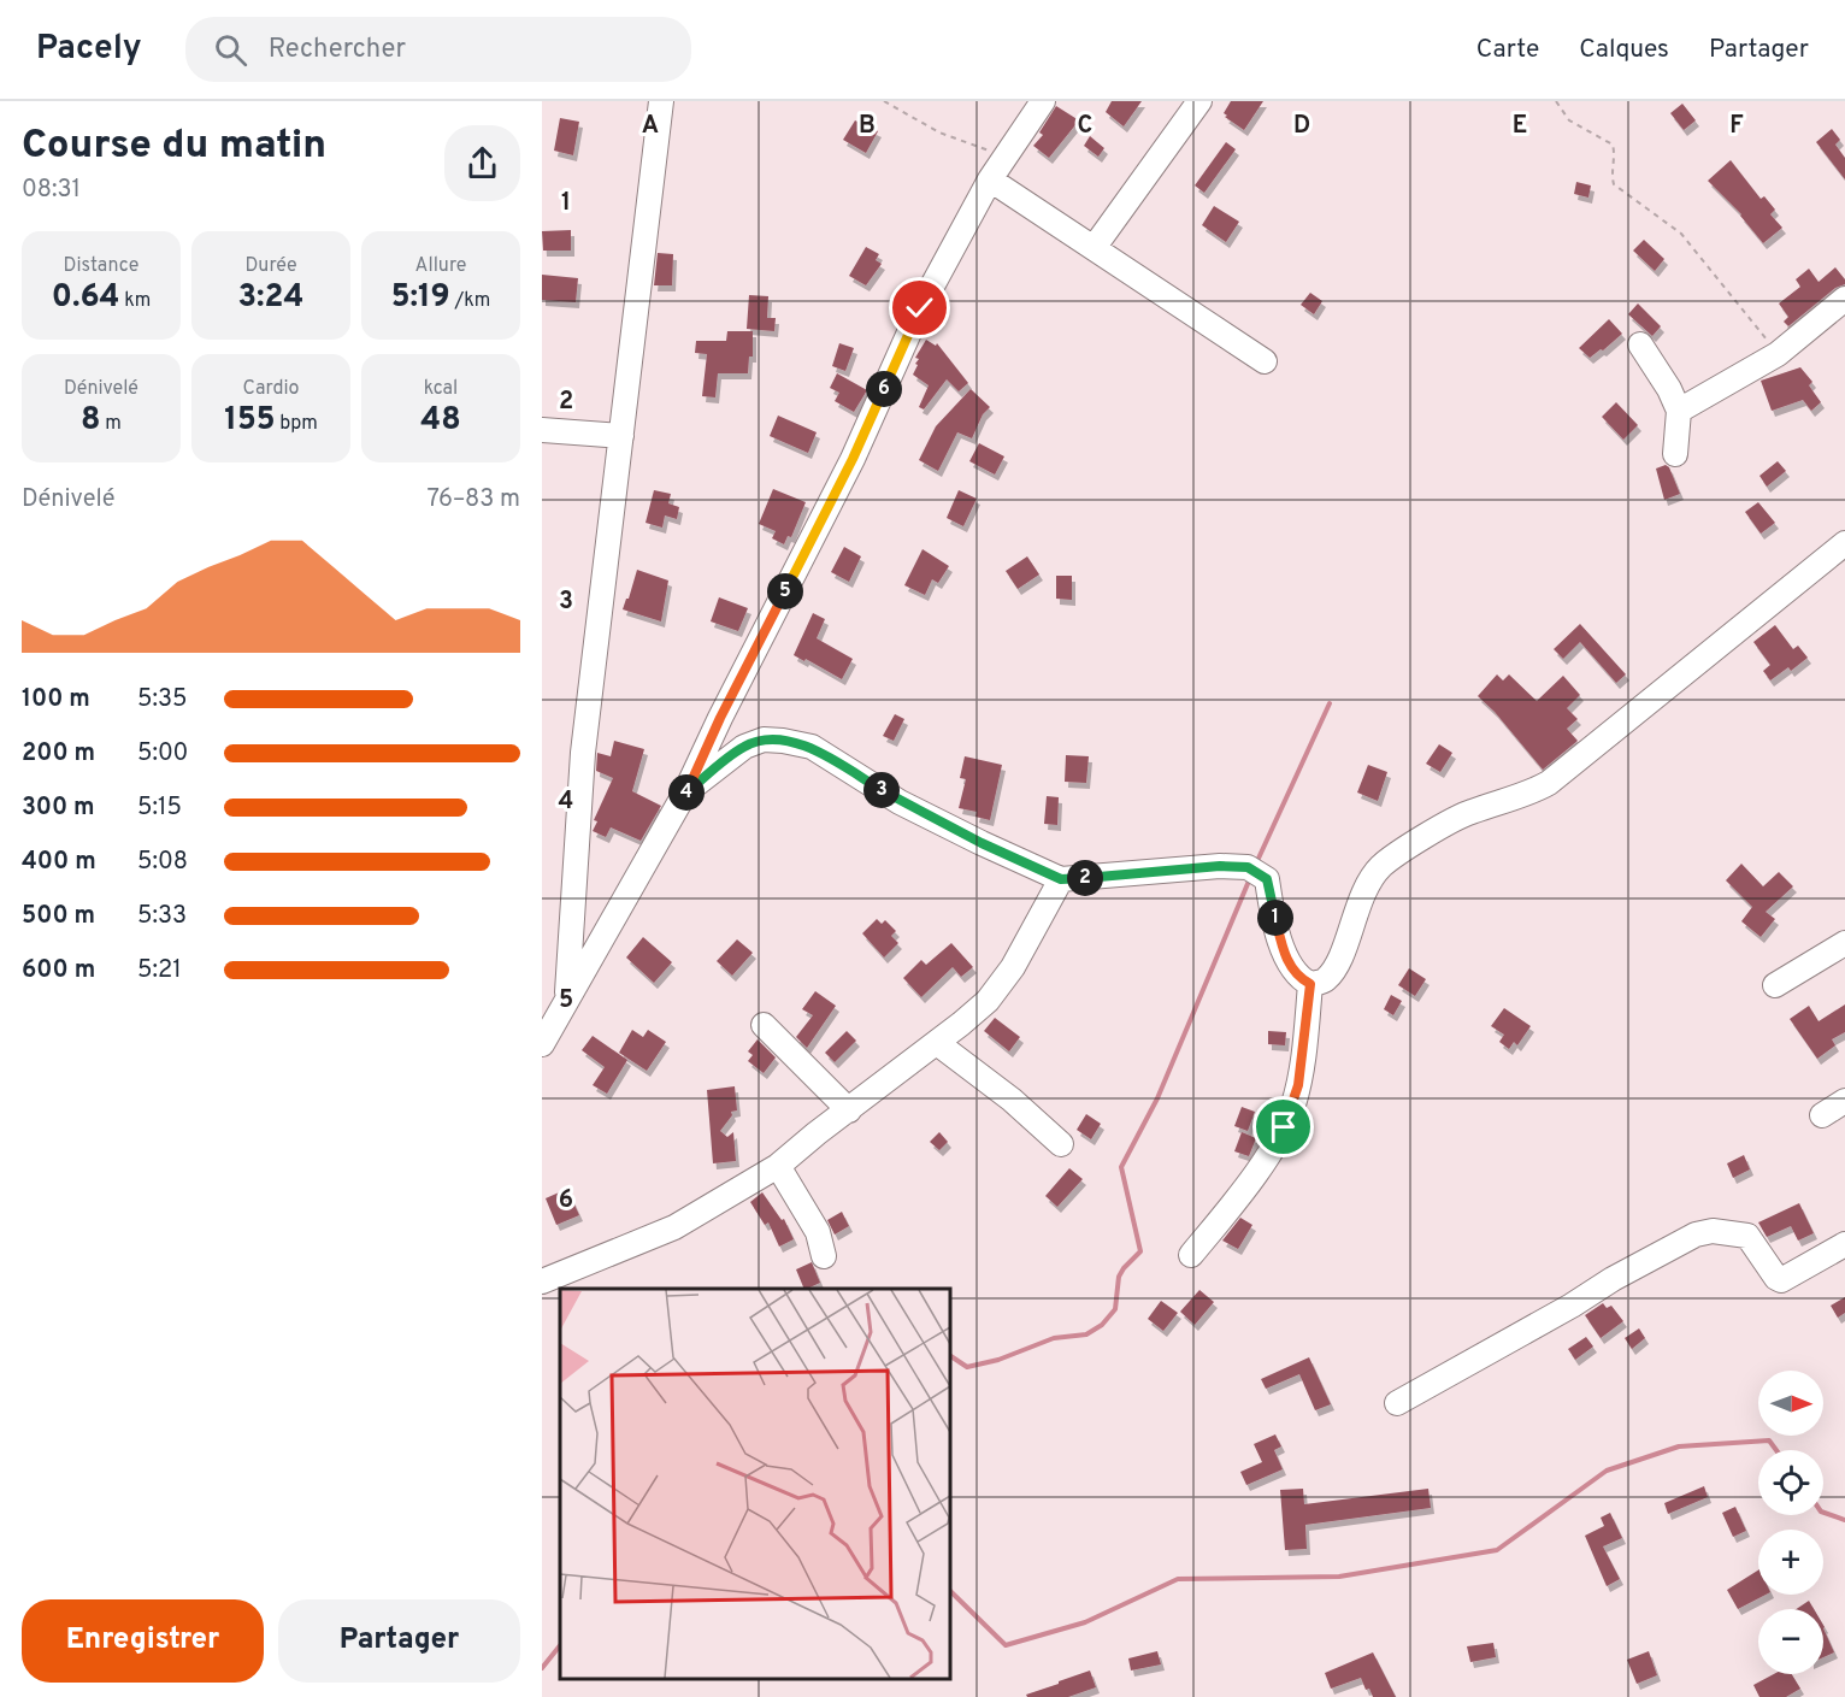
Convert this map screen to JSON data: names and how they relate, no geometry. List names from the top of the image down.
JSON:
{
  "north": "right",
  "page": {
    "header": "Pacely",
    "search": "Rechercher",
    "nav": ["Carte", "Calques", "Partager"],
    "heading": ["Course du matin", "08:31"],
    "stats": [
      ["Distance", "0.64 km"],
      ["Durée", "3:24"],
      ["Allure", "5:19 /km"],
      ["Dénivelé", "8 m"],
      ["Cardio", "155 bpm"],
      ["kcal", "48"]
    ],
    "pins": [
      "6",
      "5",
      "3",
      "4",
      "2",
      "1"
    ],
    "chart": ["Dénivelé", "76–83 m"],
    "list": [
      {
        "name": "100 m",
        "note": "5:35"
      },
      {
        "name": "200 m",
        "note": "5:00"
      },
      {
        "name": "300 m",
        "note": "5:15"
      },
      {
        "name": "400 m",
        "note": "5:08"
      },
      {
        "name": "500 m",
        "note": "5:33"
      },
      {
        "name": "600 m",
        "note": "5:21"
      }
    ],
    "map_buttons": ["+", "−"],
    "buttons": ["Enregistrer", "Partager"]
  },
  "grid": {
    "columns": [
      "A",
      "B",
      "C",
      "D",
      "E",
      "F"
    ],
    "rows": [
      "1",
      "2",
      "3",
      "4",
      "5",
      "6"
    ]
  }
}
